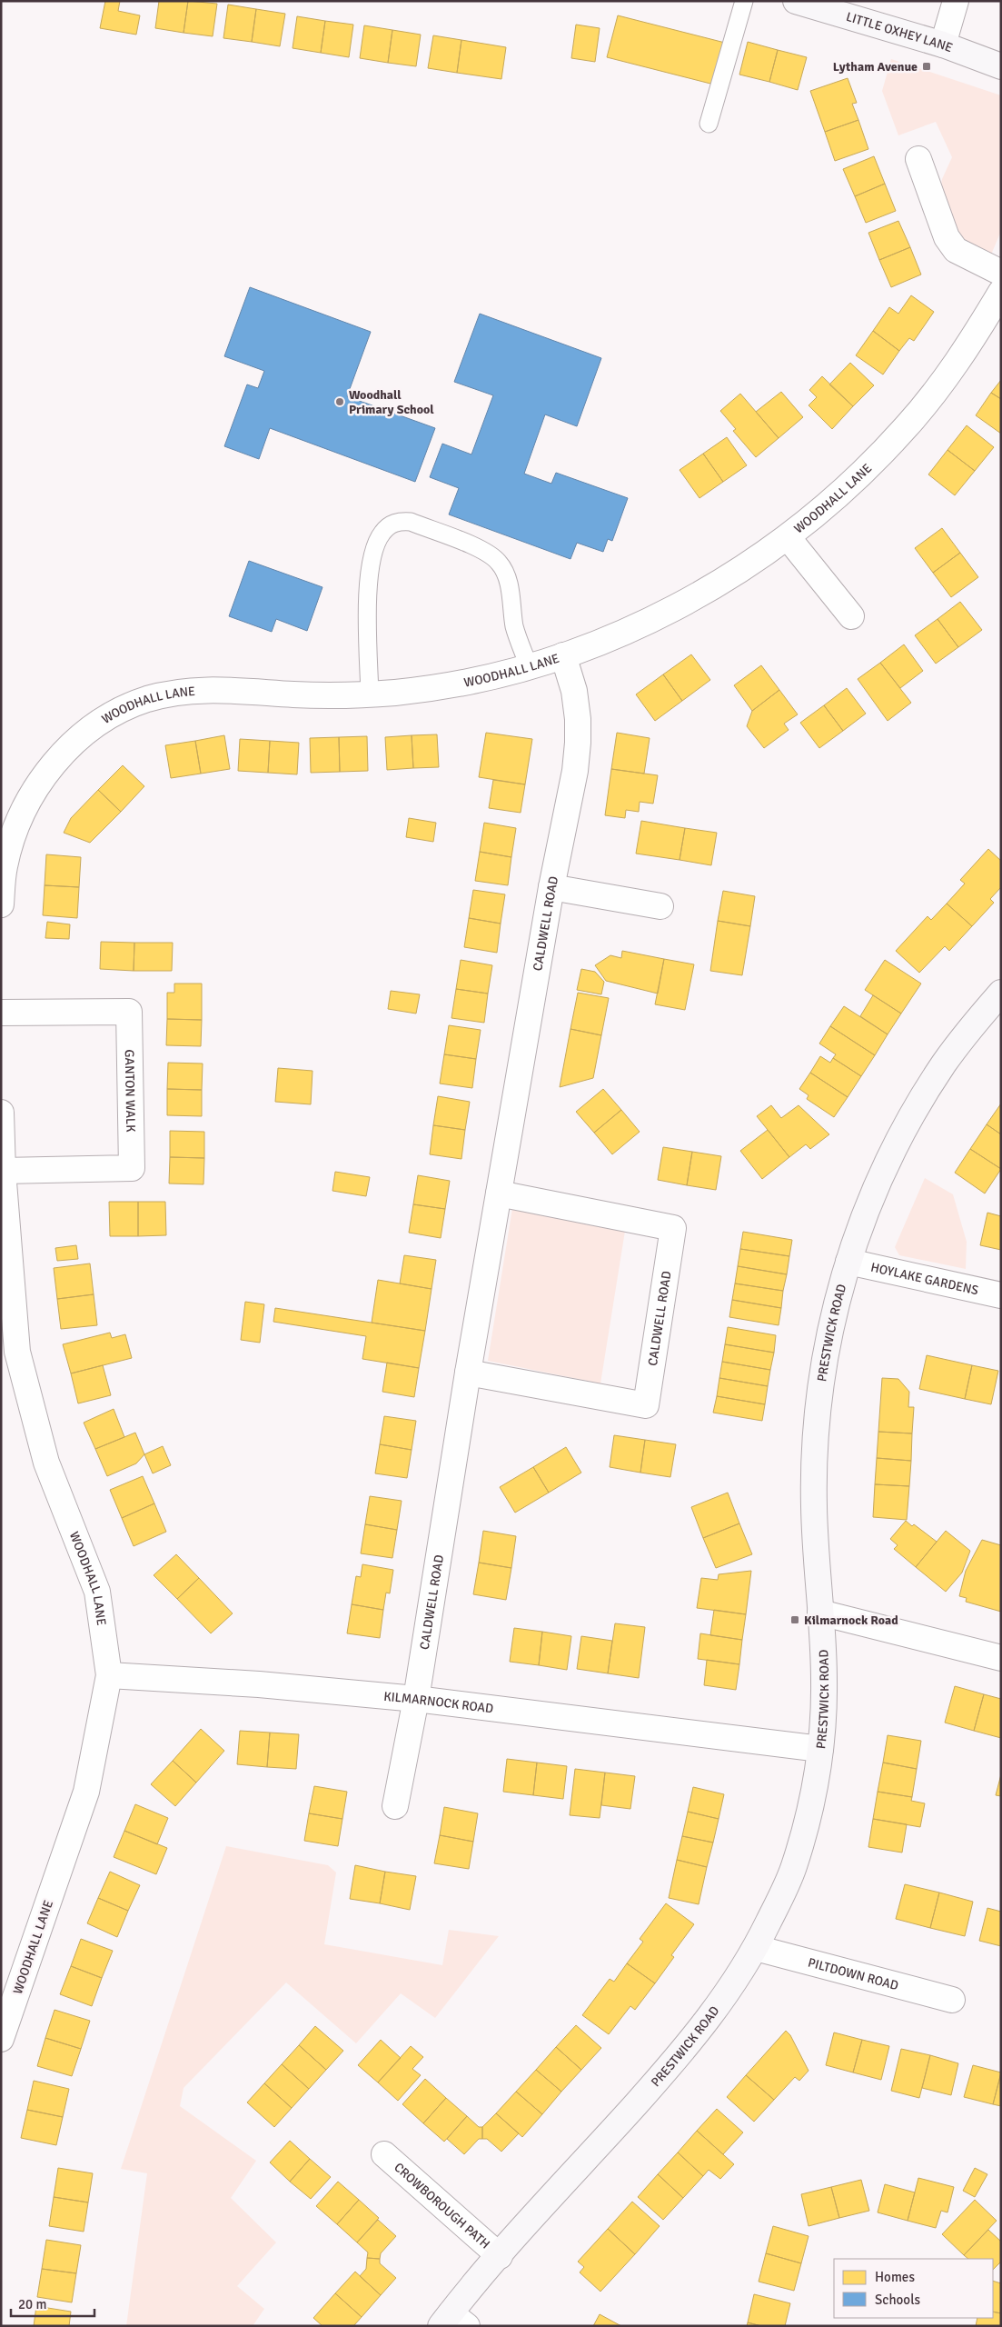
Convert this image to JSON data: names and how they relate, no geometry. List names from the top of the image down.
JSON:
{
  "streets": {
    "main road": ["LITTLE OXHEY LANE", "PRESTWICK ROAD"],
    "street": [
      "WOODHALL LANE",
      "CALDWELL ROAD",
      "GANTON WALK",
      "HOYLAKE GARDENS",
      "KILMARNOCK ROAD",
      "PILTDOWN ROAD",
      "CROWBOROUGH PATH"
    ]
  },
  "crossings": [
    ["WOODHALL LANE", "CALDWELL ROAD"],
    ["WOODHALL LANE", "GANTON WALK"],
    ["WOODHALL LANE", "KILMARNOCK ROAD"],
    ["CALDWELL ROAD", "KILMARNOCK ROAD"],
    ["HOYLAKE GARDENS", "PRESTWICK ROAD"],
    ["PRESTWICK ROAD", "KILMARNOCK ROAD"],
    ["PRESTWICK ROAD", "PILTDOWN ROAD"],
    ["PRESTWICK ROAD", "CROWBOROUGH PATH"]
  ],
  "places": {
    "transit": ["Lytham Avenue", "Kilmarnock Road"],
    "other": ["Woodhall Primary School"]
  },
  "legend": ["Homes", "Schools"],
  "scale_bar": "20 m"
}
